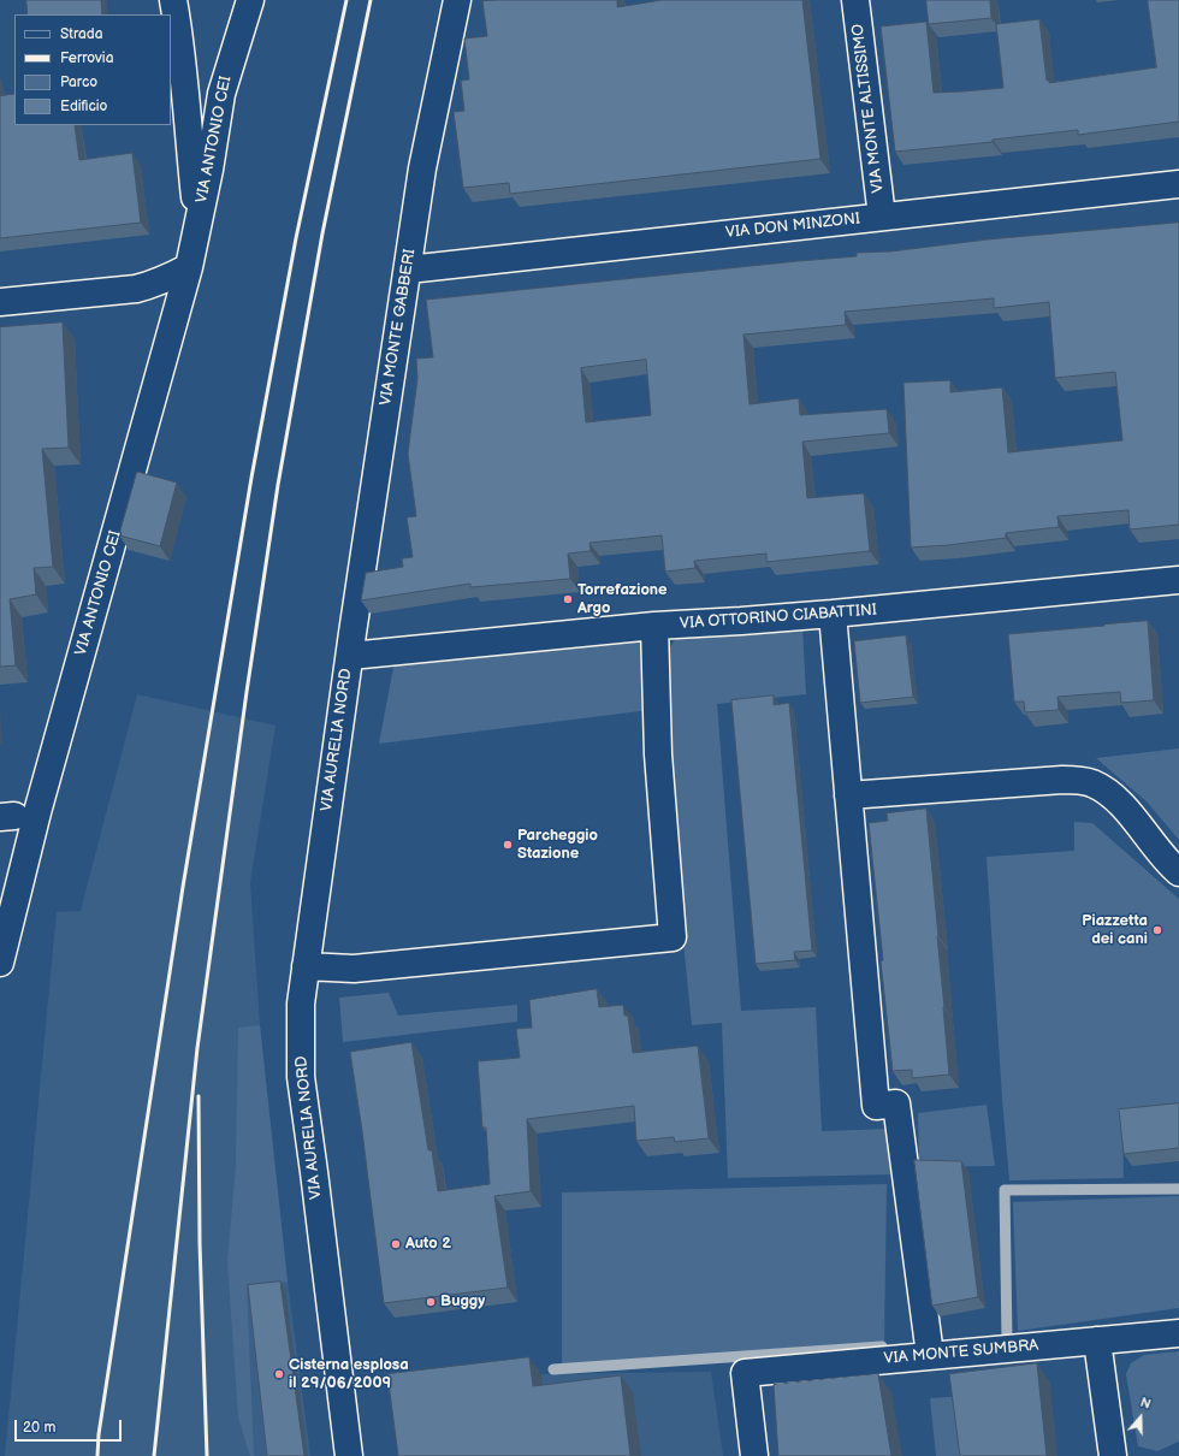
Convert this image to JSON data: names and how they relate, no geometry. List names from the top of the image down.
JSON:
{
  "streets": {
    "street": [
      "VIA MONTE ALTISSIMO",
      "VIA ANTONIO CEI",
      "VIA DON MINZONI",
      "VIA MONTE GABBERI",
      "VIA OTTORINO CIABATTINI",
      "VIA AURELIA NORD",
      "VIA MONTE SUMBRA"
    ]
  },
  "crossings": [
    ["VIA MONTE ALTISSIMO", "VIA DON MINZONI"],
    ["VIA DON MINZONI", "VIA MONTE GABBERI"],
    ["VIA MONTE GABBERI", "VIA OTTORINO CIABATTINI"],
    ["VIA MONTE GABBERI", "VIA AURELIA NORD"],
    ["VIA OTTORINO CIABATTINI", "VIA AURELIA NORD"]
  ],
  "places": [
    "Torrefazione Argo",
    "Parcheggio Stazione",
    "Piazzetta dei cani",
    "Auto 2",
    "Buggy",
    "Cisterna esplosa il 29/06/2009"
  ],
  "legend": [
    "Strada",
    "Ferrovia",
    "Parco",
    "Edificio"
  ],
  "scale_bar": "20 m",
  "north": "top"
}
